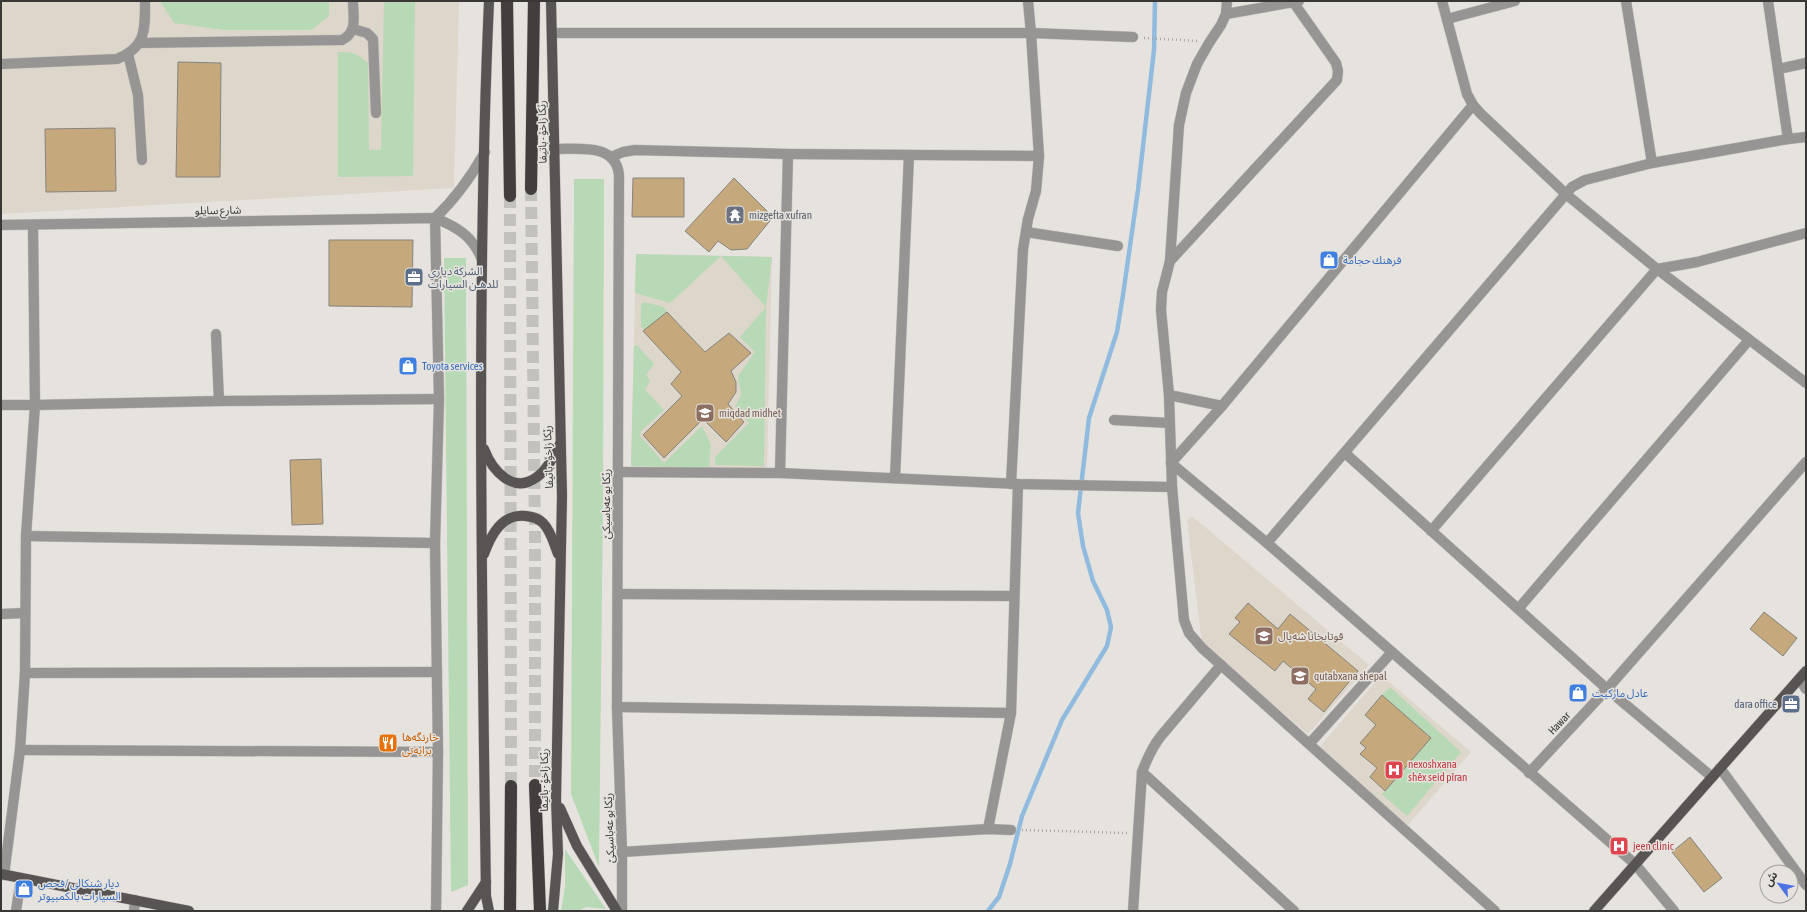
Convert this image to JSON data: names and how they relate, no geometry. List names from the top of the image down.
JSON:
{
  "streets": {
    "highway": ["رێکا زاخۆ - باتیفا"],
    "street": ["شارع سايلو", "رێكا بو عه‌باسيكێ", "Hawar"]
  },
  "places": {
    "temple": ["mizgefta xufran"],
    "shop": [
      "فرهنك حجامة",
      "Toyota services",
      "عادل ماركيت",
      "ديار شنكالي /فحص السيارات بالكمبيوتر"
    ],
    "office": ["الشركة دياري للدهـن السيارات", "dara office"],
    "school or university": ["miqdad midhet", "قوتابخانا شەپال", "qutabxana shepal"],
    "restaurant": ["خارنگه‌ها برايه‌تى"],
    "hospital": ["nexoshxana shêx seid pîran", "jeen clinic"]
  },
  "north": "top left"
}
